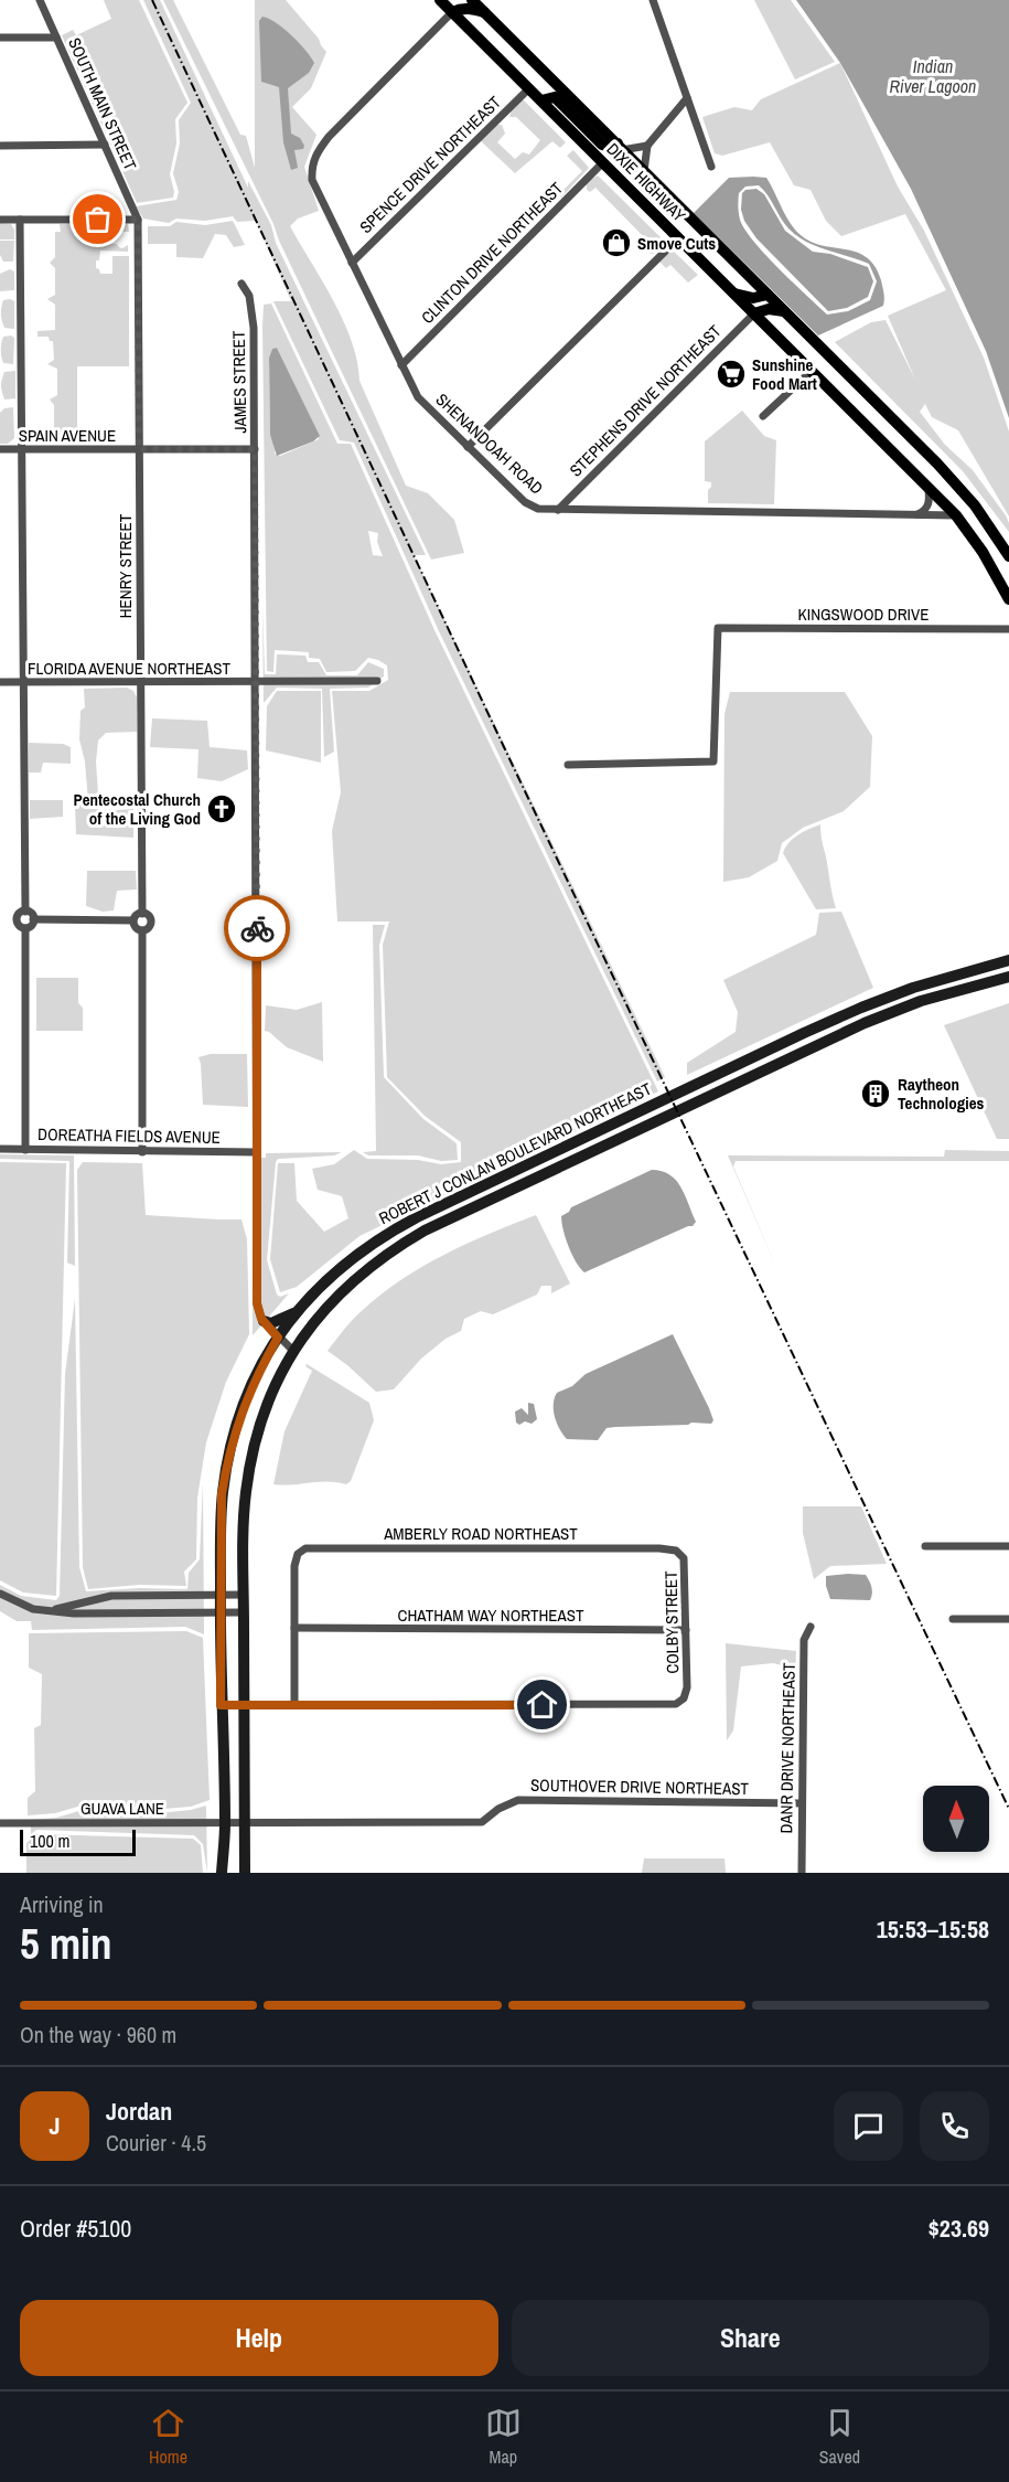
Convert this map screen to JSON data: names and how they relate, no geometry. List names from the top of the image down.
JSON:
{
  "streets": {
    "main road": ["DIXIE HIGHWAY", "ROBERT J CONLAN BOULEVARD NORTHEAST"],
    "street": [
      "SOUTH MAIN STREET",
      "SPENCE DRIVE NORTHEAST",
      "CLINTON DRIVE NORTHEAST",
      "JAMES STREET",
      "STEPHENS DRIVE NORTHEAST",
      "SPAIN AVENUE",
      "SHENANDOAH ROAD",
      "HENRY STREET",
      "KINGSWOOD DRIVE",
      "FLORIDA AVENUE NORTHEAST",
      "DOREATHA FIELDS AVENUE",
      "AMBERLY ROAD NORTHEAST",
      "CHATHAM WAY NORTHEAST",
      "COLBY STREET",
      "DANR DRIVE NORTHEAST",
      "SOUTHOVER DRIVE NORTHEAST",
      "GUAVA LANE"
    ]
  },
  "crossings": [
    ["SOUTH MAIN STREET", "HENRY STREET"],
    ["SPENCE DRIVE NORTHEAST", "DIXIE HIGHWAY"],
    ["SPENCE DRIVE NORTHEAST", "SHENANDOAH ROAD"],
    ["DIXIE HIGHWAY", "CLINTON DRIVE NORTHEAST"],
    ["DIXIE HIGHWAY", "STEPHENS DRIVE NORTHEAST"],
    ["DIXIE HIGHWAY", "SHENANDOAH ROAD"],
    ["CLINTON DRIVE NORTHEAST", "SHENANDOAH ROAD"],
    ["JAMES STREET", "SPAIN AVENUE"],
    ["JAMES STREET", "FLORIDA AVENUE NORTHEAST"],
    ["JAMES STREET", "DOREATHA FIELDS AVENUE"],
    ["STEPHENS DRIVE NORTHEAST", "SHENANDOAH ROAD"],
    ["SPAIN AVENUE", "HENRY STREET"],
    ["HENRY STREET", "FLORIDA AVENUE NORTHEAST"],
    ["ROBERT J CONLAN BOULEVARD NORTHEAST", "SOUTHOVER DRIVE NORTHEAST"],
    ["ROBERT J CONLAN BOULEVARD NORTHEAST", "GUAVA LANE"],
    ["AMBERLY ROAD NORTHEAST", "CHATHAM WAY NORTHEAST"],
    ["AMBERLY ROAD NORTHEAST", "COLBY STREET"],
    ["CHATHAM WAY NORTHEAST", "COLBY STREET"],
    ["DANR DRIVE NORTHEAST", "SOUTHOVER DRIVE NORTHEAST"],
    ["SOUTHOVER DRIVE NORTHEAST", "GUAVA LANE"]
  ],
  "water": ["Indian River Lagoon"],
  "places": {
    "shop": ["Smove Cuts"],
    "supermarket": ["Sunshine Food Mart"],
    "church": ["Pentecostal Church of the Living God"],
    "building": ["Raytheon Technologies"]
  },
  "scale_bar": "100 m",
  "north": "top",
  "page": {
    "scale": "100 m",
    "heading": ["5 min", "Arriving in", "15:53–15:58"],
    "panel": [
      "Jordan",
      "Courier · 4.5",
      "Order #5100",
      "$23.69"
    ],
    "bar": "On the way · 960 m",
    "round": "J",
    "buttons": ["Help", "Share"],
    "tabs": ["Home", "Map", "Saved"]
  }
}
